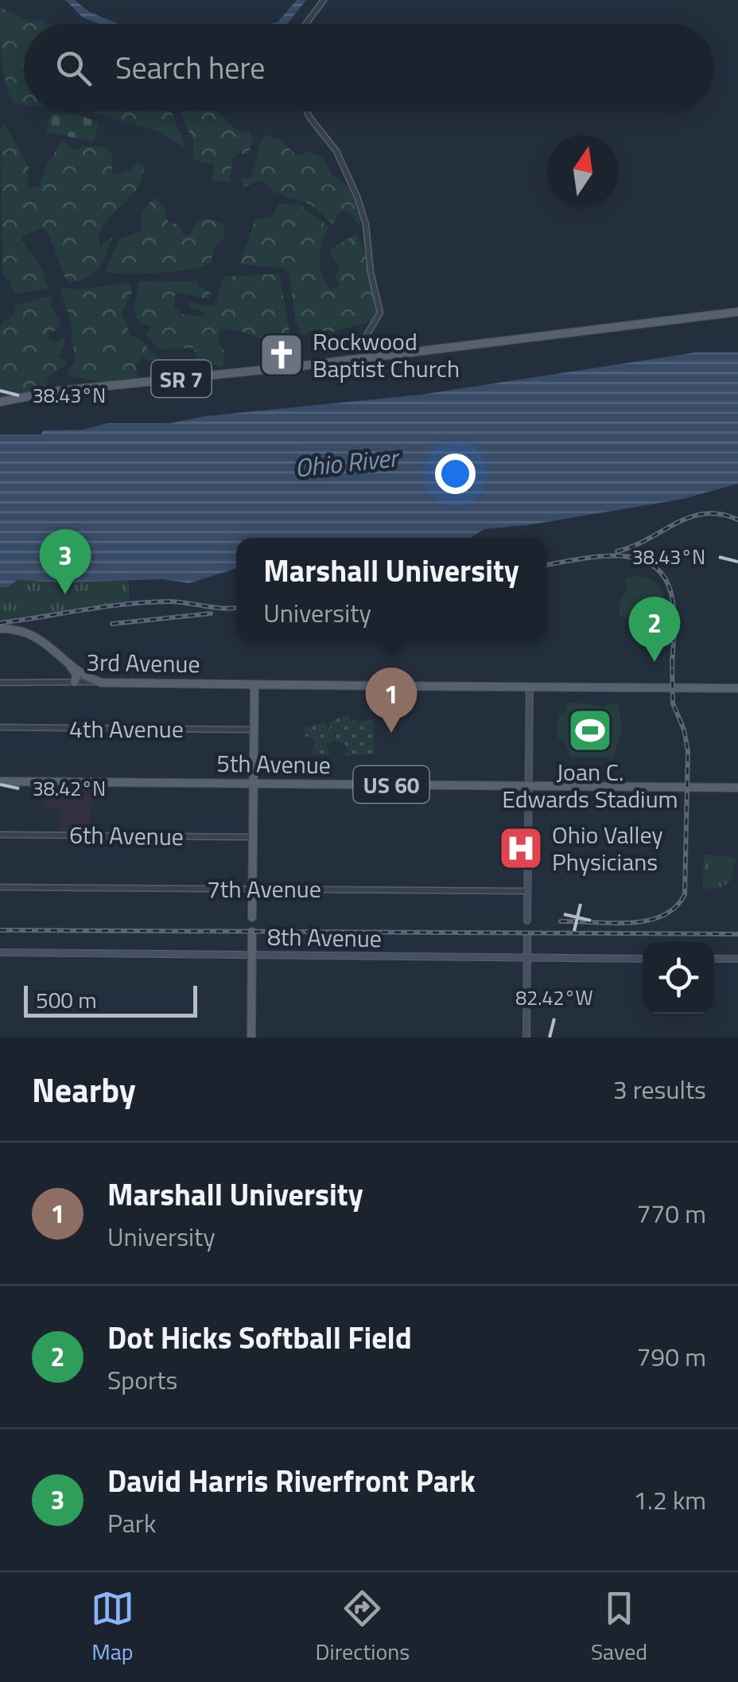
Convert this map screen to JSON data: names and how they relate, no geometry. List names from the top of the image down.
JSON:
{
  "streets": {
    "main road": [
      "SR 7",
      "3rd Avenue",
      "5th Avenue",
      "US 60",
      "8th Avenue"
    ],
    "street": ["4th Avenue", "6th Avenue", "7th Avenue"]
  },
  "water": ["Ohio River"],
  "places": {
    "church": ["Rockwood Baptist Church"],
    "sports": ["Joan C. Edwards Stadium"],
    "hospital": ["Ohio Valley Physicians"]
  },
  "scale_bar": "500 m",
  "north": "top",
  "page": {
    "search": "Search here",
    "pins": ["3", "2", "1"],
    "popup": ["Marshall University", "University"],
    "scale": "500 m",
    "heading": ["Nearby", "3 results"],
    "list": [
      {
        "mark": "1",
        "name": "Marshall University",
        "note": "University",
        "value": "770 m"
      },
      {
        "mark": "2",
        "name": "Dot Hicks Softball Field",
        "note": "Sports",
        "value": "790 m"
      },
      {
        "mark": "3",
        "name": "David Harris Riverfront Park",
        "note": "Park",
        "value": "1.2 km"
      }
    ],
    "nav": ["Map", "Directions", "Saved"]
  },
  "coordinates": ["38.43°N", "38.42°N", "82.42°W"]
}
